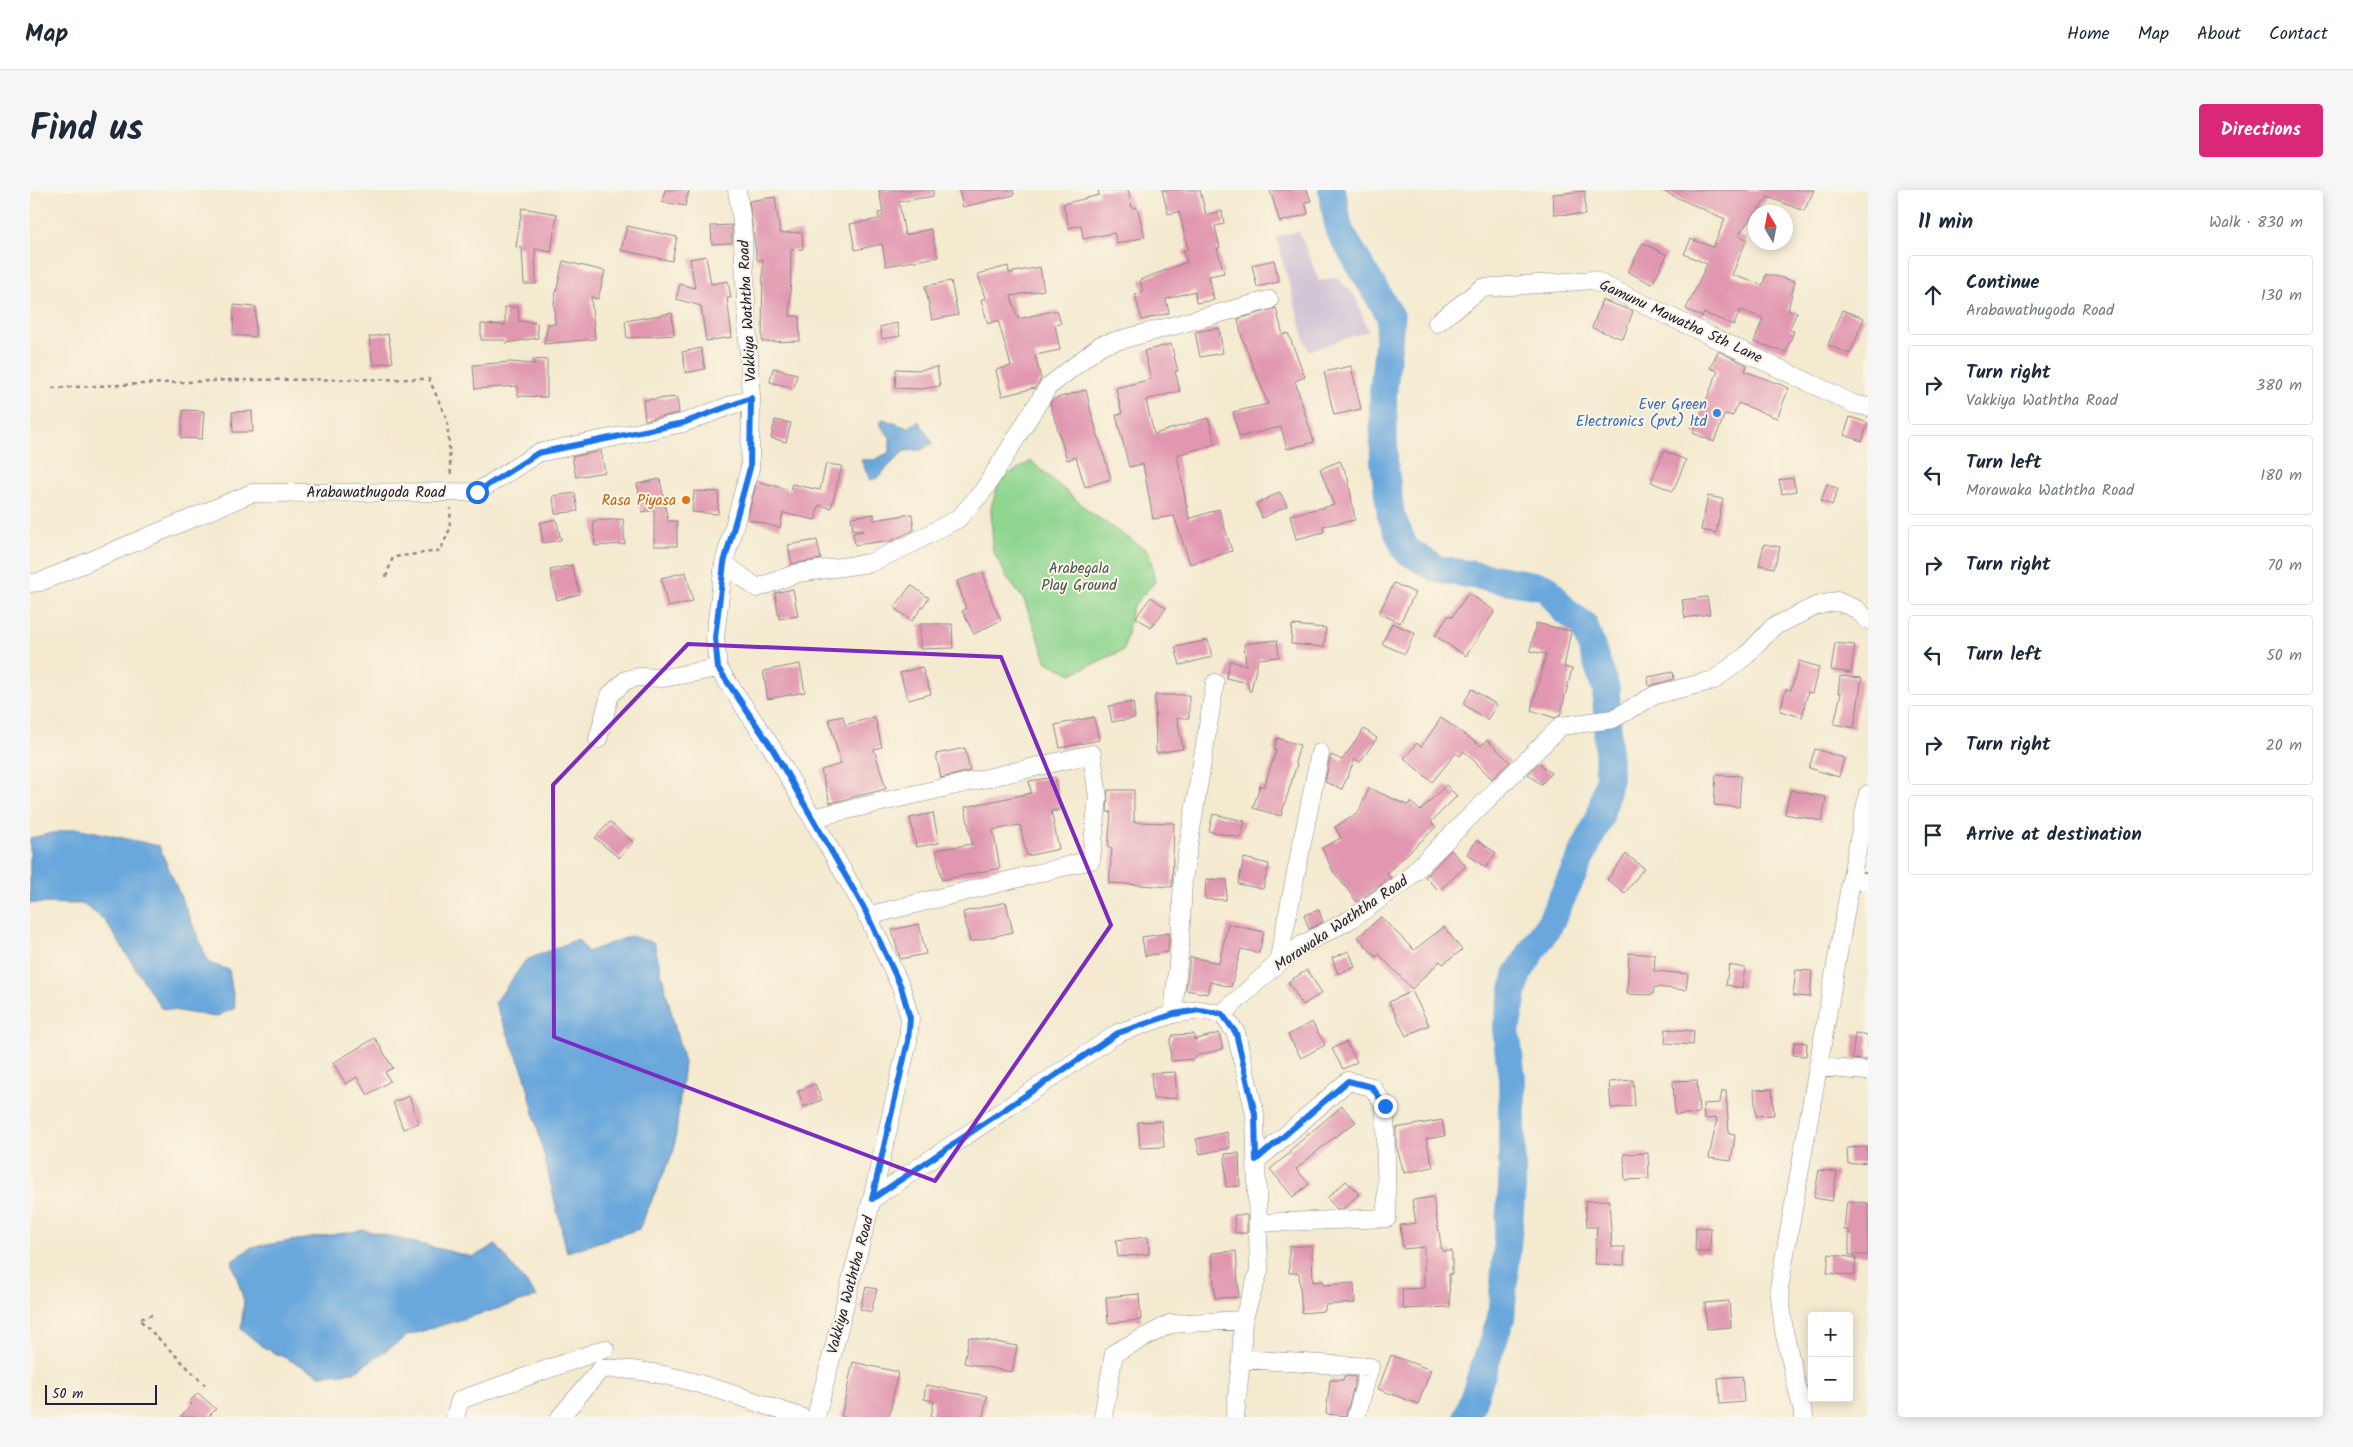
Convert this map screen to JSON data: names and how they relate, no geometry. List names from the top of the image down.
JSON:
{
  "streets": {
    "street": [
      "Vakkiya Waththa Road",
      "Gamunu Mawatha 5th Lane",
      "Arabawathugoda Road",
      "Morawaka Waththa Road"
    ]
  },
  "crossings": [
    ["Vakkiya Waththa Road", "Arabawathugoda Road"]
  ],
  "parks": ["Arabegala Play Ground"],
  "places": ["Ever Green Electronics (pvt) ltd", "Rasa Piyasa"],
  "scale_bar": "50 m",
  "north": "top",
  "page": {
    "header": "Map",
    "nav": [
      "Home",
      "Map",
      "About",
      "Contact"
    ],
    "title": "Find us",
    "buttons": "Directions",
    "heading": ["11 min", "Walk · 830 m"],
    "list": [
      ["Continue", "Arabawathugoda Road", "130 m"],
      ["Turn right", "Vakkiya Waththa Road", "380 m"],
      ["Turn left", "Morawaka Waththa Road", "180 m"],
      ["Turn right", "70 m"],
      ["Turn left", "50 m"],
      ["Turn right", "20 m"],
      "Arrive at destination"
    ],
    "map_buttons": ["+", "−"],
    "scale": "50 m"
  }
}
